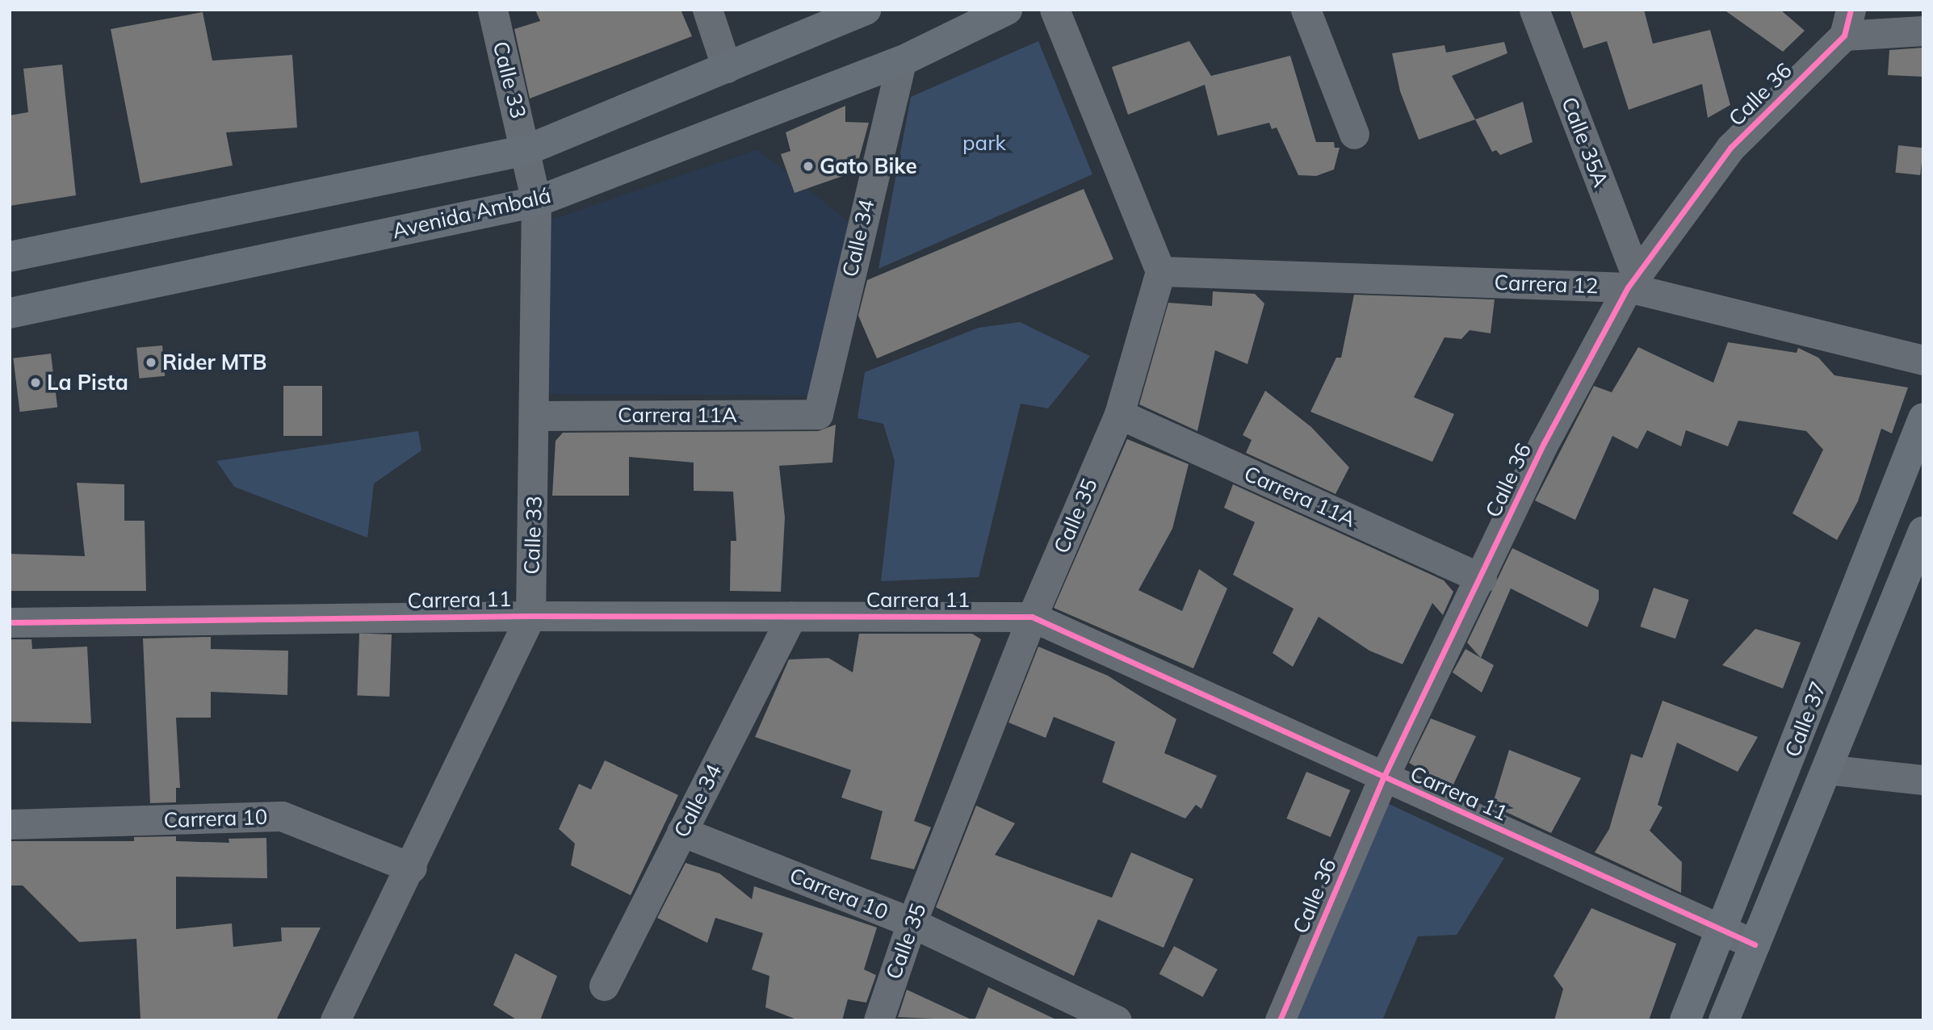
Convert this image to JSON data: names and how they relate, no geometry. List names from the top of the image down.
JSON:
{
  "streets": {
    "main road": ["Avenida Ambalá", "Calle 37"],
    "street": [
      "Calle 33",
      "Calle 36",
      "Calle 35A",
      "Calle 34",
      "Carrera 12",
      "Carrera 11A",
      "Calle 35",
      "Carrera 11",
      "Carrera 10"
    ]
  },
  "crossings": [
    ["Calle 33", "Avenida Ambalá"],
    ["Calle 33", "Carrera 11A"],
    ["Calle 33", "Carrera 11"],
    ["Calle 33", "Carrera 10"],
    ["Calle 36", "Calle 35A"],
    ["Calle 36", "Carrera 12"],
    ["Calle 36", "Carrera 11A"],
    ["Calle 36", "Carrera 11"],
    ["Calle 35A", "Carrera 12"],
    ["Avenida Ambalá", "Calle 34"],
    ["Calle 34", "Carrera 11A"],
    ["Calle 34", "Carrera 11"],
    ["Calle 34", "Carrera 10"],
    ["Carrera 12", "Calle 35"],
    ["Carrera 11A", "Calle 35"],
    ["Calle 35", "Carrera 11"],
    ["Calle 35", "Carrera 10"],
    ["Carrera 11", "Calle 37"]
  ],
  "parks": ["park"],
  "places": ["Gato Bike", "Rider MTB", "La Pista"]
}
